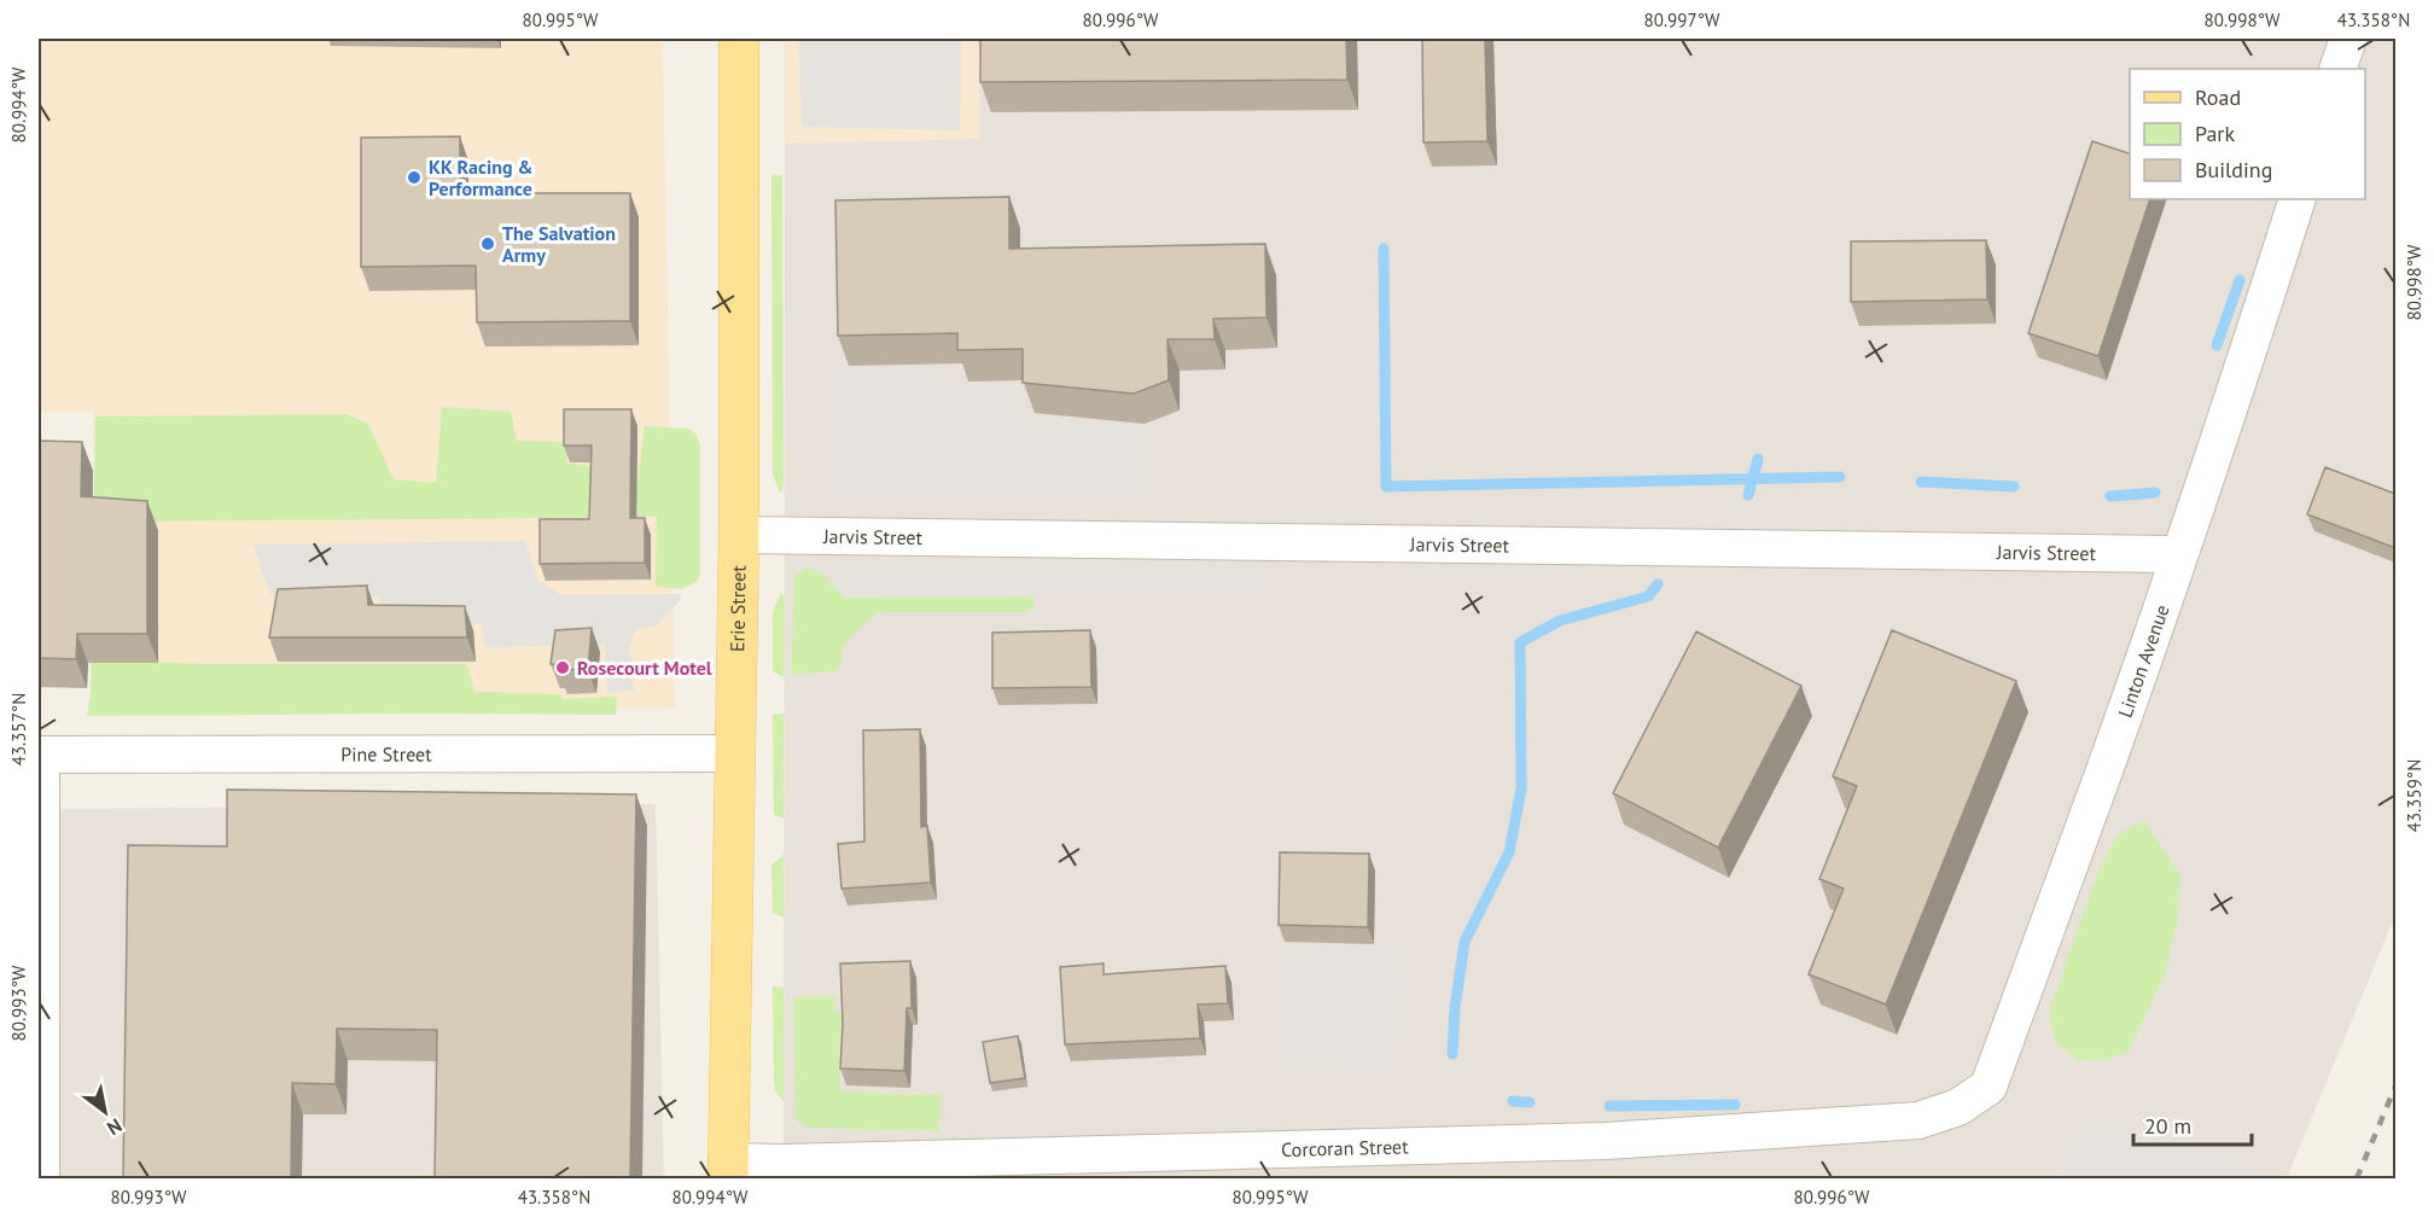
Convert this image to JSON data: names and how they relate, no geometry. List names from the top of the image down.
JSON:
{
  "streets": {
    "main road": ["Erie Street"],
    "street": [
      "Jarvis Street",
      "Linton Avenue",
      "Pine Street",
      "Corcoran Street"
    ]
  },
  "crossings": [
    ["Jarvis Street", "Erie Street"],
    ["Jarvis Street", "Linton Avenue"],
    ["Erie Street", "Pine Street"],
    ["Erie Street", "Corcoran Street"],
    ["Linton Avenue", "Corcoran Street"]
  ],
  "places": ["KK Racing & Performance", "The Salvation Army", "Rosecourt Motel"],
  "legend": ["Road", "Park", "Building"],
  "scale_bar": "20 m",
  "north": "bottom right",
  "coordinates": [
    "80.995°W",
    "80.996°W",
    "80.997°W",
    "80.998°W",
    "43.358°N",
    "80.994°W",
    "43.357°N",
    "43.359°N",
    "80.993°W"
  ]
}
